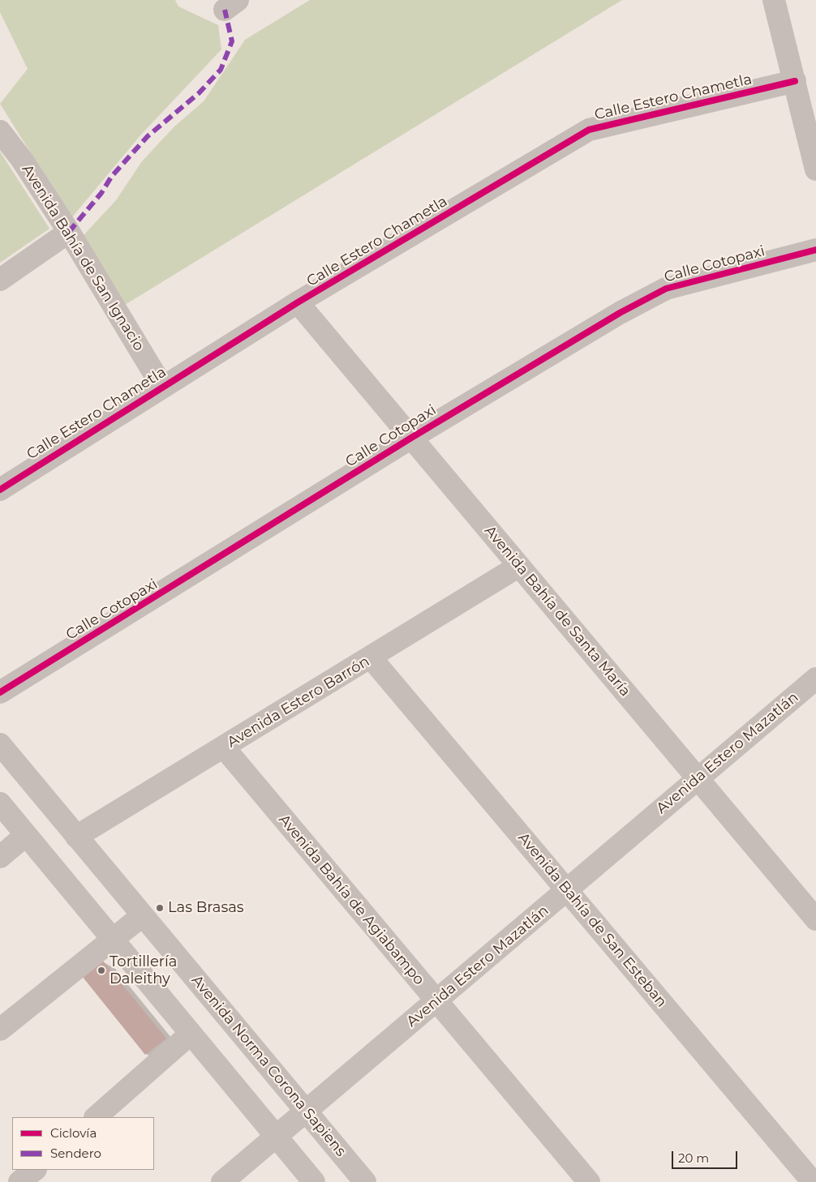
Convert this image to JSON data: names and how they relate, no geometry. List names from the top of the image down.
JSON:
{
  "streets": {
    "street": [
      "Calle Estero Chametla",
      "Avenida Bahía de San Ignacio",
      "Calle Cotopaxi",
      "Avenida Bahía de Santa María",
      "Avenida Estero Barrón",
      "Avenida Estero Mazatlán",
      "Avenida Bahía de Agiabampo",
      "Avenida Bahía de San Esteban",
      "Avenida Norma Corona Sapiens"
    ]
  },
  "crossings": [
    ["Calle Estero Chametla", "Avenida Bahía de San Ignacio"],
    ["Calle Estero Chametla", "Avenida Bahía de Santa María"],
    ["Calle Cotopaxi", "Avenida Bahía de Santa María"],
    ["Avenida Bahía de Santa María", "Avenida Estero Barrón"],
    ["Avenida Bahía de Santa María", "Avenida Estero Mazatlán"],
    ["Avenida Estero Barrón", "Avenida Bahía de Agiabampo"],
    ["Avenida Estero Barrón", "Avenida Bahía de San Esteban"],
    ["Avenida Estero Barrón", "Avenida Norma Corona Sapiens"],
    ["Avenida Estero Mazatlán", "Avenida Bahía de Agiabampo"],
    ["Avenida Estero Mazatlán", "Avenida Bahía de San Esteban"],
    ["Avenida Estero Mazatlán", "Avenida Norma Corona Sapiens"]
  ],
  "places": ["Las Brasas", "Tortillería Daleithy"],
  "legend": ["Ciclovía", "Sendero"],
  "scale_bar": "20 m"
}
